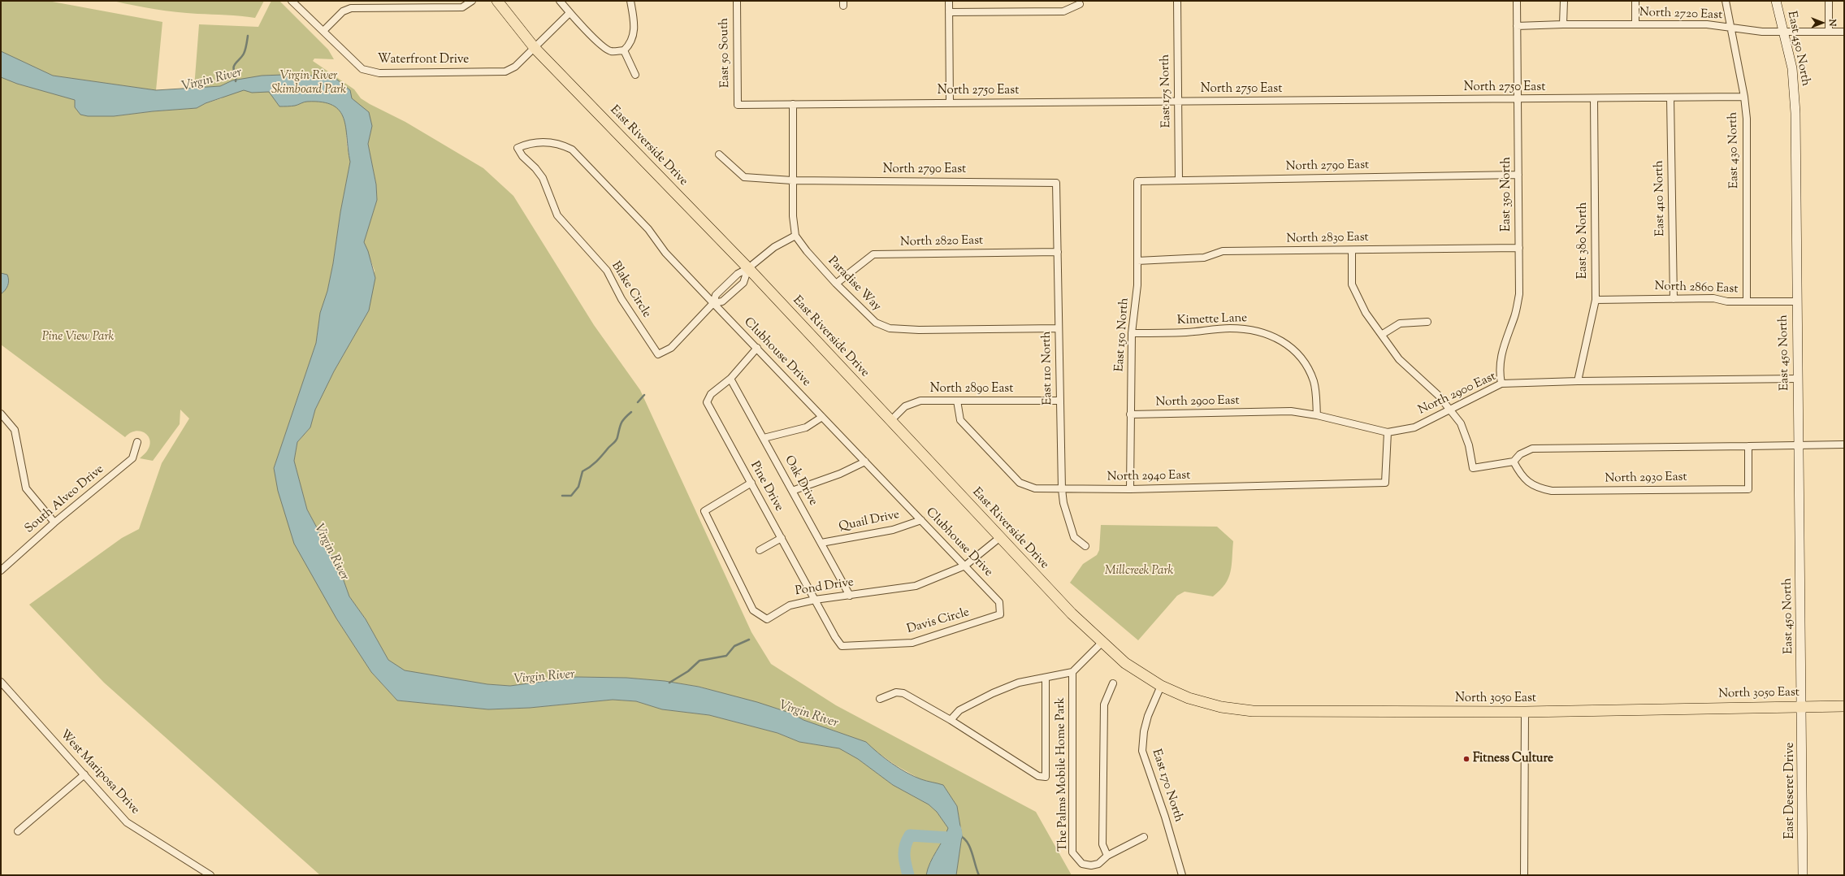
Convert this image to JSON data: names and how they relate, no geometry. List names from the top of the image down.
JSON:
{
  "streets": {
    "main road": ["East Riverside Drive", "North 3050 East"],
    "street": [
      "North 2720 East",
      "East 450 North",
      "East 50 South",
      "Waterfront Drive",
      "North 2750 East",
      "East 175 North",
      "East 430 North",
      "North 2790 East",
      "East 350 North",
      "East 410 North",
      "North 2830 East",
      "East 380 North",
      "North 2820 East",
      "Paradise Way",
      "North 2860 East",
      "Blake Circle",
      "Kimette Lane",
      "East 150 North",
      "Clubhouse Drive",
      "East 110 North",
      "North 2890 East",
      "North 2900 East",
      "North 2940 East",
      "North 2930 East",
      "Oak Drive",
      "Pine Drive",
      "South Alveo Drive",
      "Quail Drive",
      "Pond Drive",
      "Davis Circle",
      "West Mariposa Drive",
      "The Palms Mobile Home Park",
      "East 170 North",
      "East Deseret Drive"
    ]
  },
  "crossings": [
    ["North 2720 East", "East 450 North"],
    ["North 2720 East", "East 430 North"],
    ["North 2720 East", "East 350 North"],
    ["East 450 North", "North 2860 East"],
    ["East 450 North", "North 2900 East"],
    ["East 450 North", "North 3050 East"],
    ["East 450 North", "East Deseret Drive"],
    ["East 50 South", "North 2750 East"],
    ["Waterfront Drive", "East Riverside Drive"],
    ["North 2750 East", "East 175 North"],
    ["North 2750 East", "East 430 North"],
    ["North 2750 East", "East 350 North"],
    ["North 2750 East", "East 410 North"],
    ["North 2750 East", "East 380 North"],
    ["North 2750 East", "Paradise Way"],
    ["East 175 North", "North 2790 East"],
    ["East Riverside Drive", "North 2890 East"],
    ["East Riverside Drive", "Pond Drive"],
    ["East Riverside Drive", "North 3050 East"],
    ["East Riverside Drive", "East 170 North"],
    ["East 430 North", "North 2860 East"],
    ["North 2790 East", "East 350 North"],
    ["North 2790 East", "Paradise Way"],
    ["North 2790 East", "East 150 North"],
    ["North 2790 East", "East 110 North"],
    ["East 350 North", "North 2830 East"],
    ["East 350 North", "North 2900 East"],
    ["East 410 North", "North 2860 East"],
    ["North 2830 East", "East 150 North"],
    ["East 380 North", "North 2860 East"],
    ["East 380 North", "North 2900 East"],
    ["North 2820 East", "Paradise Way"],
    ["North 2820 East", "East 110 North"],
    ["Paradise Way", "East 110 North"],
    ["Blake Circle", "Clubhouse Drive"],
    ["Kimette Lane", "East 150 North"],
    ["Kimette Lane", "North 2900 East"],
    ["East 150 North", "North 2900 East"],
    ["East 150 North", "North 2940 East"],
    ["Clubhouse Drive", "Pine Drive"],
    ["Clubhouse Drive", "Quail Drive"],
    ["Clubhouse Drive", "Pond Drive"],
    ["Clubhouse Drive", "Davis Circle"],
    ["East 110 North", "North 2890 East"],
    ["East 110 North", "North 2940 East"],
    ["North 2890 East", "North 2940 East"],
    ["North 2900 East", "North 2940 East"],
    ["Oak Drive", "Pine Drive"],
    ["Oak Drive", "Quail Drive"],
    ["Oak Drive", "Pond Drive"],
    ["Pine Drive", "Pond Drive"],
    ["Pine Drive", "Davis Circle"],
    ["North 3050 East", "East 170 North"],
    ["North 3050 East", "East Deseret Drive"]
  ],
  "water": ["Virgin River"],
  "parks": ["Virgin River Skimboard Park", "Pine View Park", "Millcreek Park"],
  "places": ["Fitness Culture"],
  "north": "right"
}
